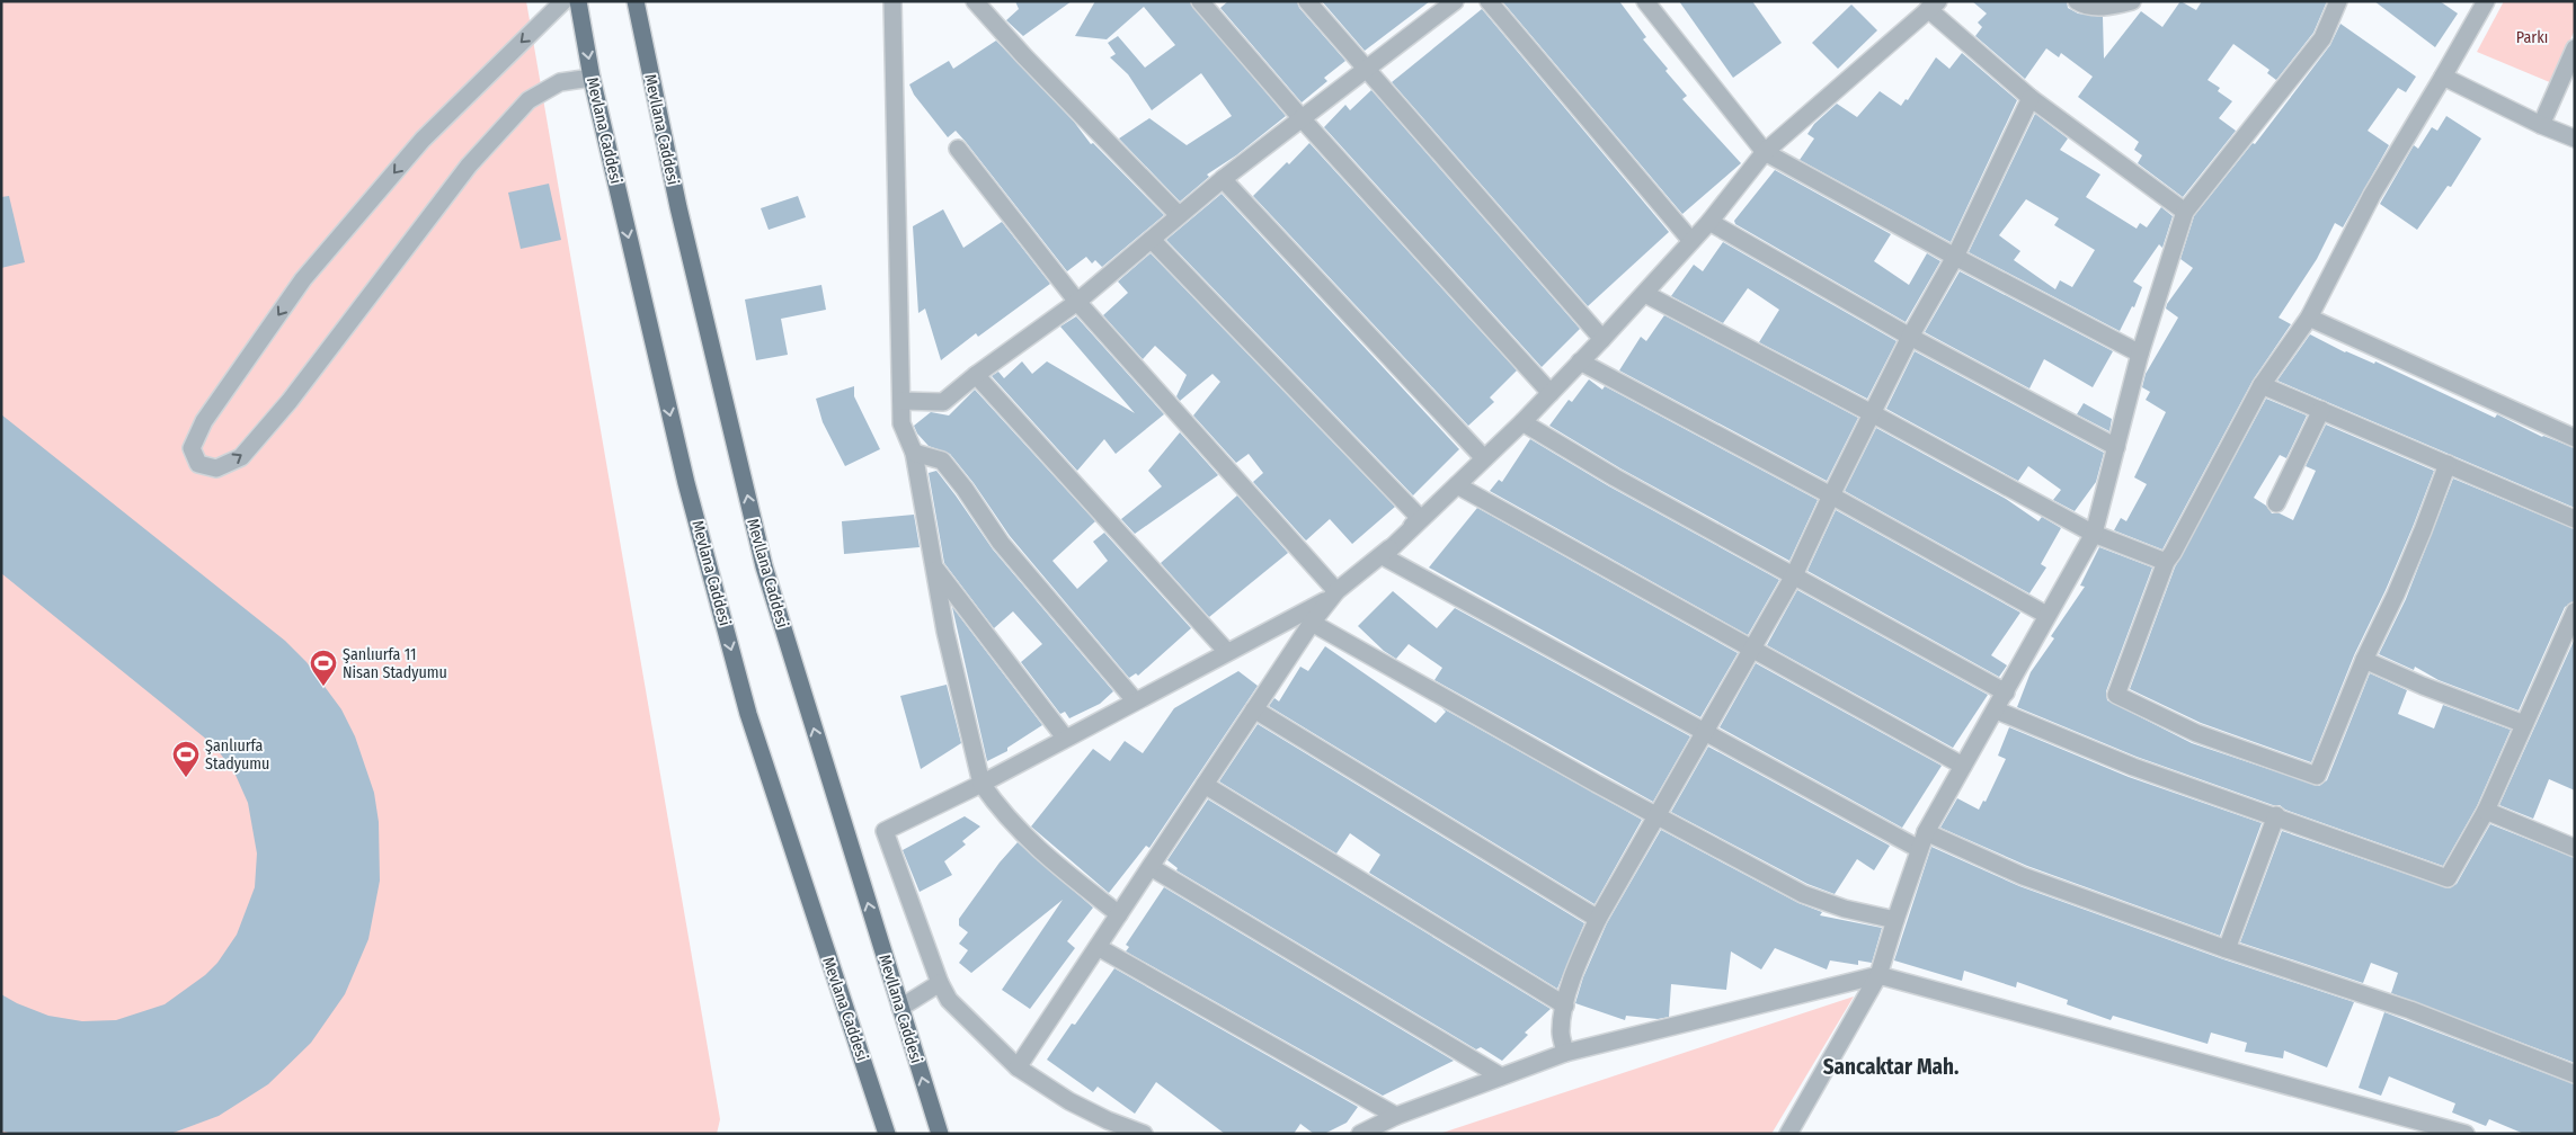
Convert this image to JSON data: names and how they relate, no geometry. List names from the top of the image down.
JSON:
{
  "streets": {
    "main road": ["Mevllana Caddesi", "Mevlana Caddesi"]
  },
  "one_way": ["Mevllana Caddesi", "Mevlana Caddesi"],
  "districts": ["Sancaktar Mah."],
  "parks": ["Parkı"],
  "places": {
    "sports": ["Şanlıurfa 11 Nisan Stadyumu", "Şanlıurfa Stadyumu"]
  }
}
